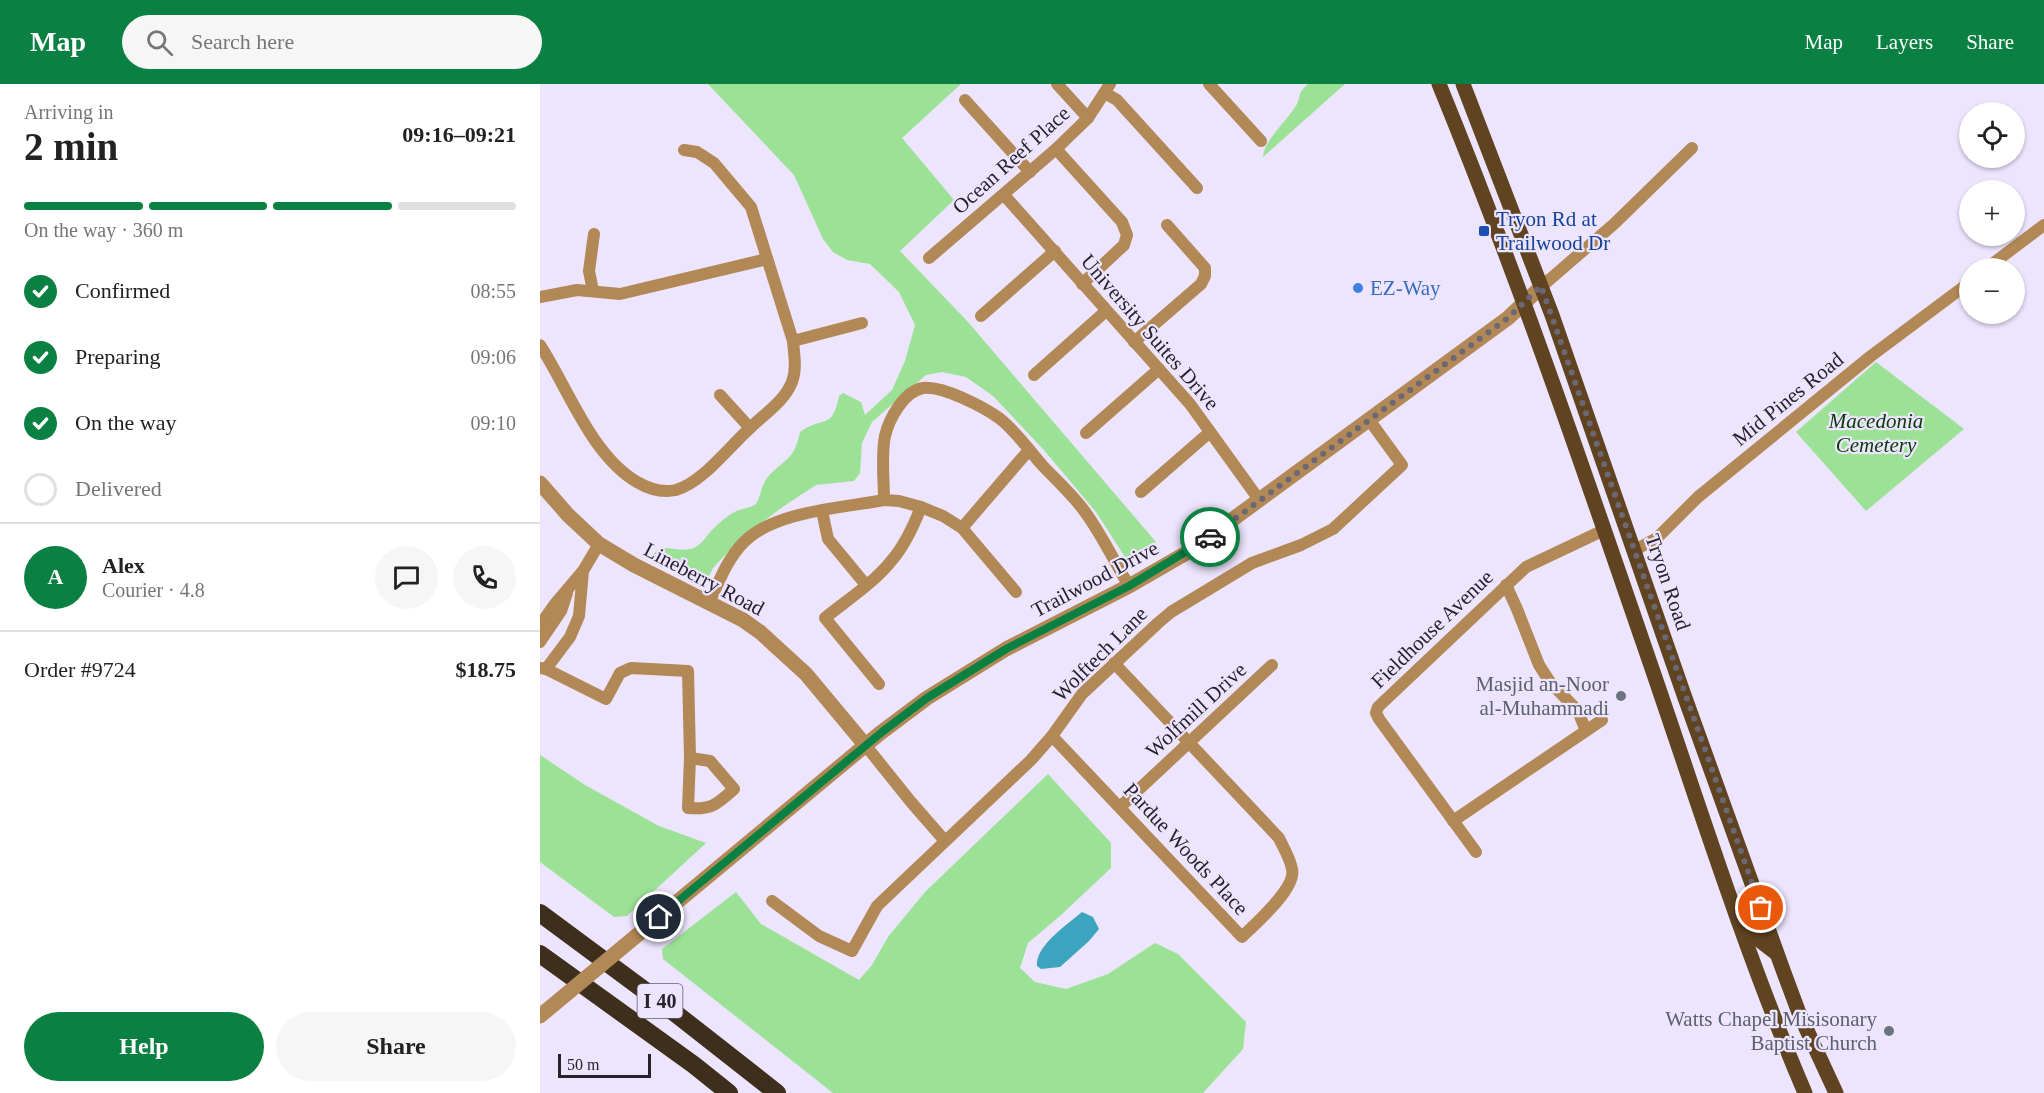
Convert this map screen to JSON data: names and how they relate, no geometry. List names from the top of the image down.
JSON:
{
  "streets": {
    "highway": ["I 40"],
    "main road": ["Tryon Road"],
    "street": [
      "Ocean Reef Place",
      "University Suites Drive",
      "Mid Pines Road",
      "Lineberry Road",
      "Trailwood Drive",
      "Fieldhouse Avenue",
      "Wolftech Lane",
      "Wolfmill Drive",
      "Pardue Woods Place"
    ]
  },
  "crossings": [
    ["Ocean Reef Place", "University Suites Drive"],
    ["University Suites Drive", "Trailwood Drive"],
    ["Mid Pines Road", "Tryon Road"],
    ["Lineberry Road", "Trailwood Drive"],
    ["Trailwood Drive", "Tryon Road"],
    ["Trailwood Drive", "Wolftech Lane"],
    ["Tryon Road", "Fieldhouse Avenue"],
    ["Wolftech Lane", "Pardue Woods Place"],
    ["Wolfmill Drive", "Pardue Woods Place"]
  ],
  "parks": ["Macedonia Cemetery"],
  "places": {
    "transit": ["Tryon Rd at Trailwood Dr"],
    "other": ["EZ-Way", "Masjid an-Noor al-Muhammadi", "Watts Chapel Misisonary Baptist Church"]
  },
  "scale_bar": "50 m",
  "page": {
    "header": "Map",
    "search": "Search here",
    "nav": ["Map", "Layers", "Share"],
    "heading": ["2 min", "Arriving in", "09:16–09:21"],
    "panel": [
      "Alex",
      "Courier · 4.8",
      "Order #9724",
      "$18.75"
    ],
    "map_buttons": ["+", "−"],
    "bar": "On the way · 360 m",
    "list": [
      ["Confirmed", "08:55"],
      ["Preparing", "09:06"],
      ["On the way", "09:10"],
      "Delivered"
    ],
    "round": "A",
    "buttons": ["Help", "Share"],
    "scale": "50 m"
  }
}
